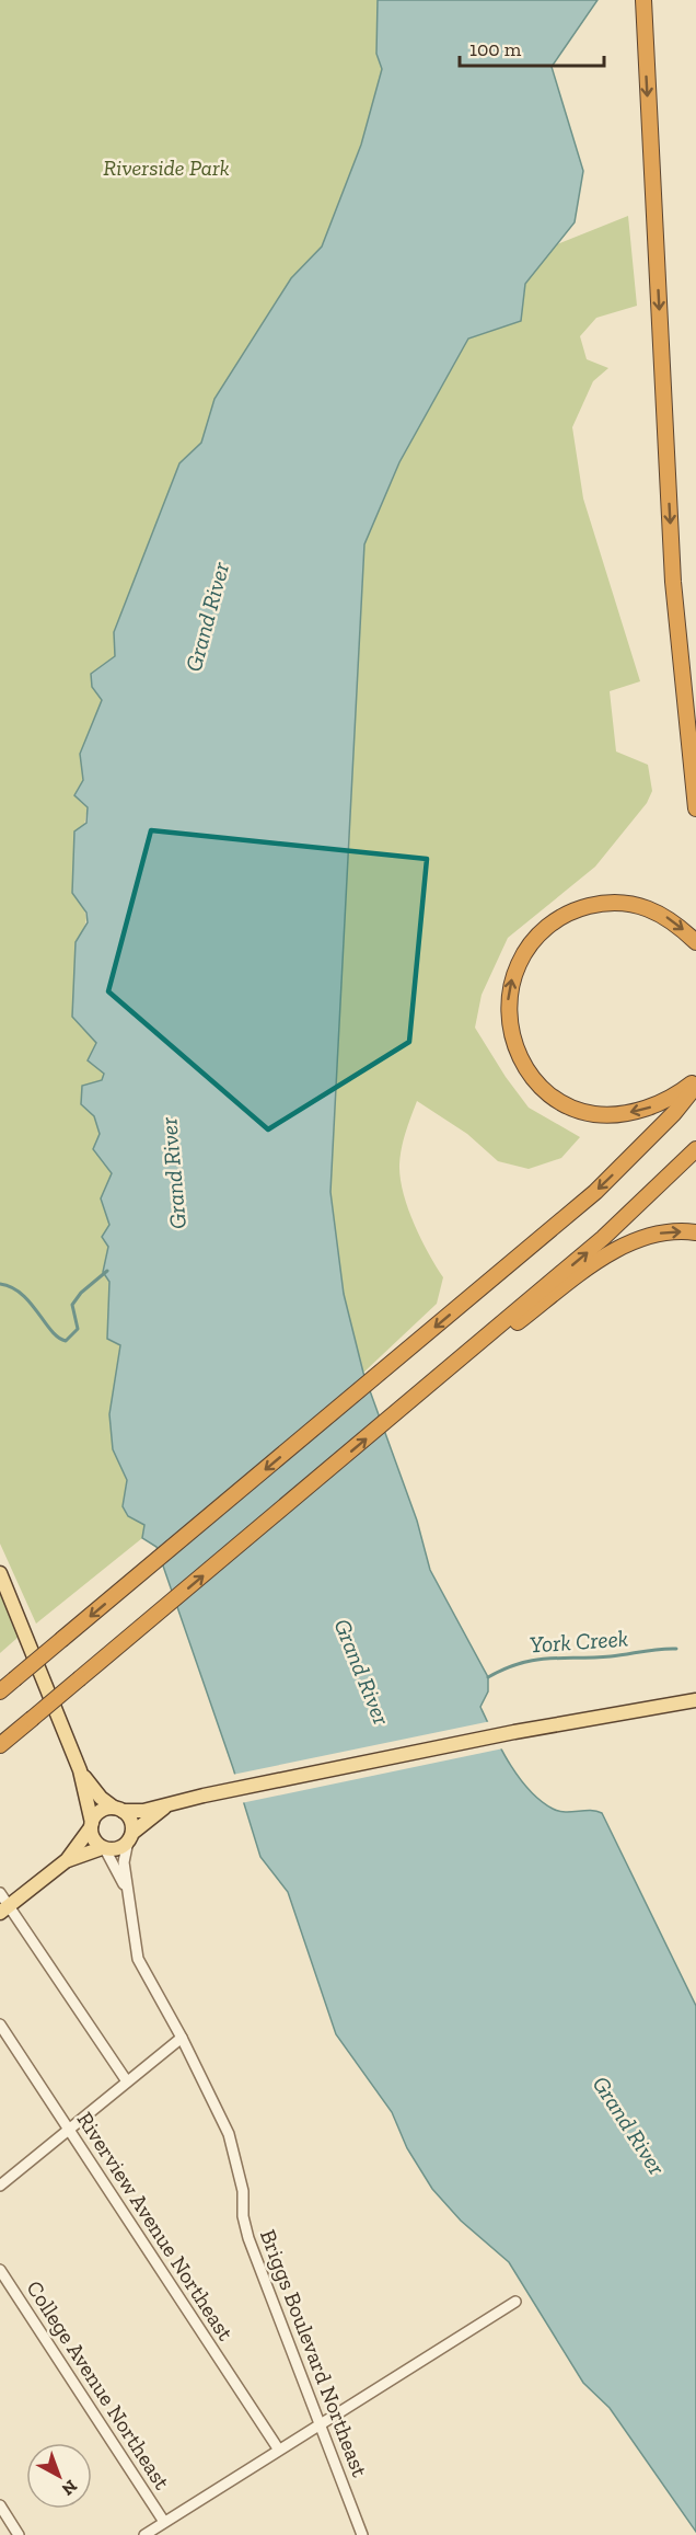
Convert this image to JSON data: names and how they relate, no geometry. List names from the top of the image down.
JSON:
{
  "streets": {
    "street": ["Riverview Avenue Northeast", "Briggs Boulevard Northeast", "College Avenue Northeast"]
  },
  "water": ["Grand River", "York Creek"],
  "parks": ["Riverside Park"],
  "scale_bar": "100 m",
  "north": "bottom right"
}
